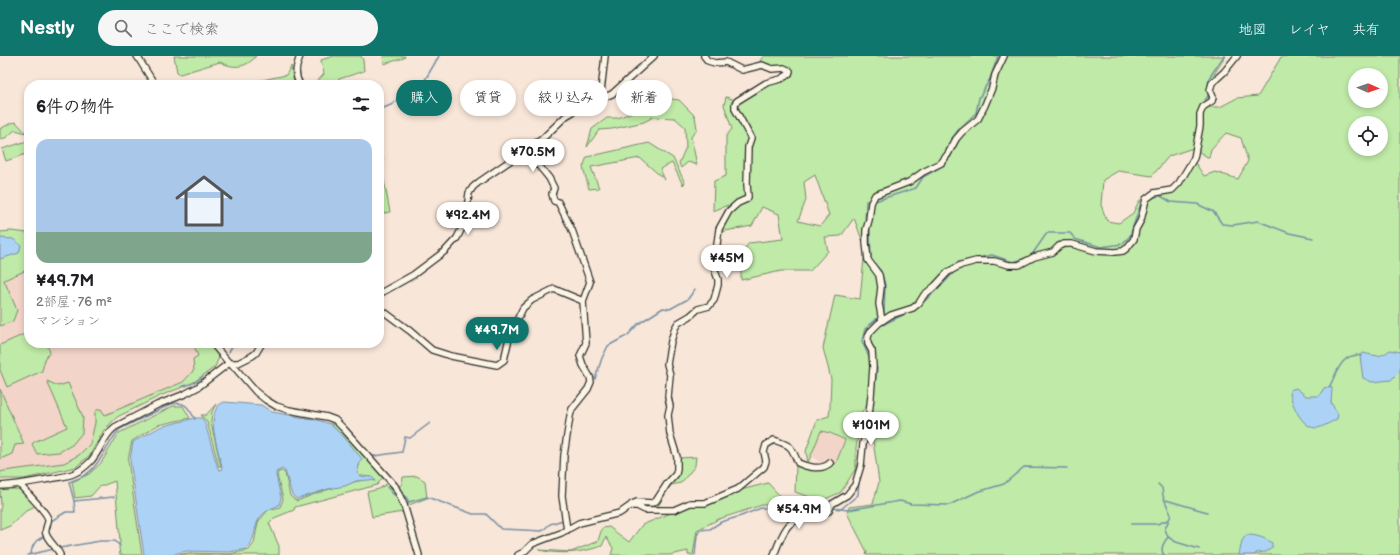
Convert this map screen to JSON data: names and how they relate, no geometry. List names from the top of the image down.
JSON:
{
  "north": "right",
  "page": {
    "header": "Nestly",
    "search": "ここで検索",
    "nav": ["地図", "レイヤ", "共有"],
    "chip": [
      "購入",
      "賃貸",
      "絞り込み",
      "新着"
    ],
    "heading": "6件の物件",
    "list": [
      {
        "name": "¥49.7M",
        "note": "2部屋 · 76 m² · マンション"
      }
    ],
    "price": [
      "¥70.5M",
      "¥92.4M",
      "¥45M",
      "¥49.7M",
      "¥101M",
      "¥54.9M"
    ]
  }
}
